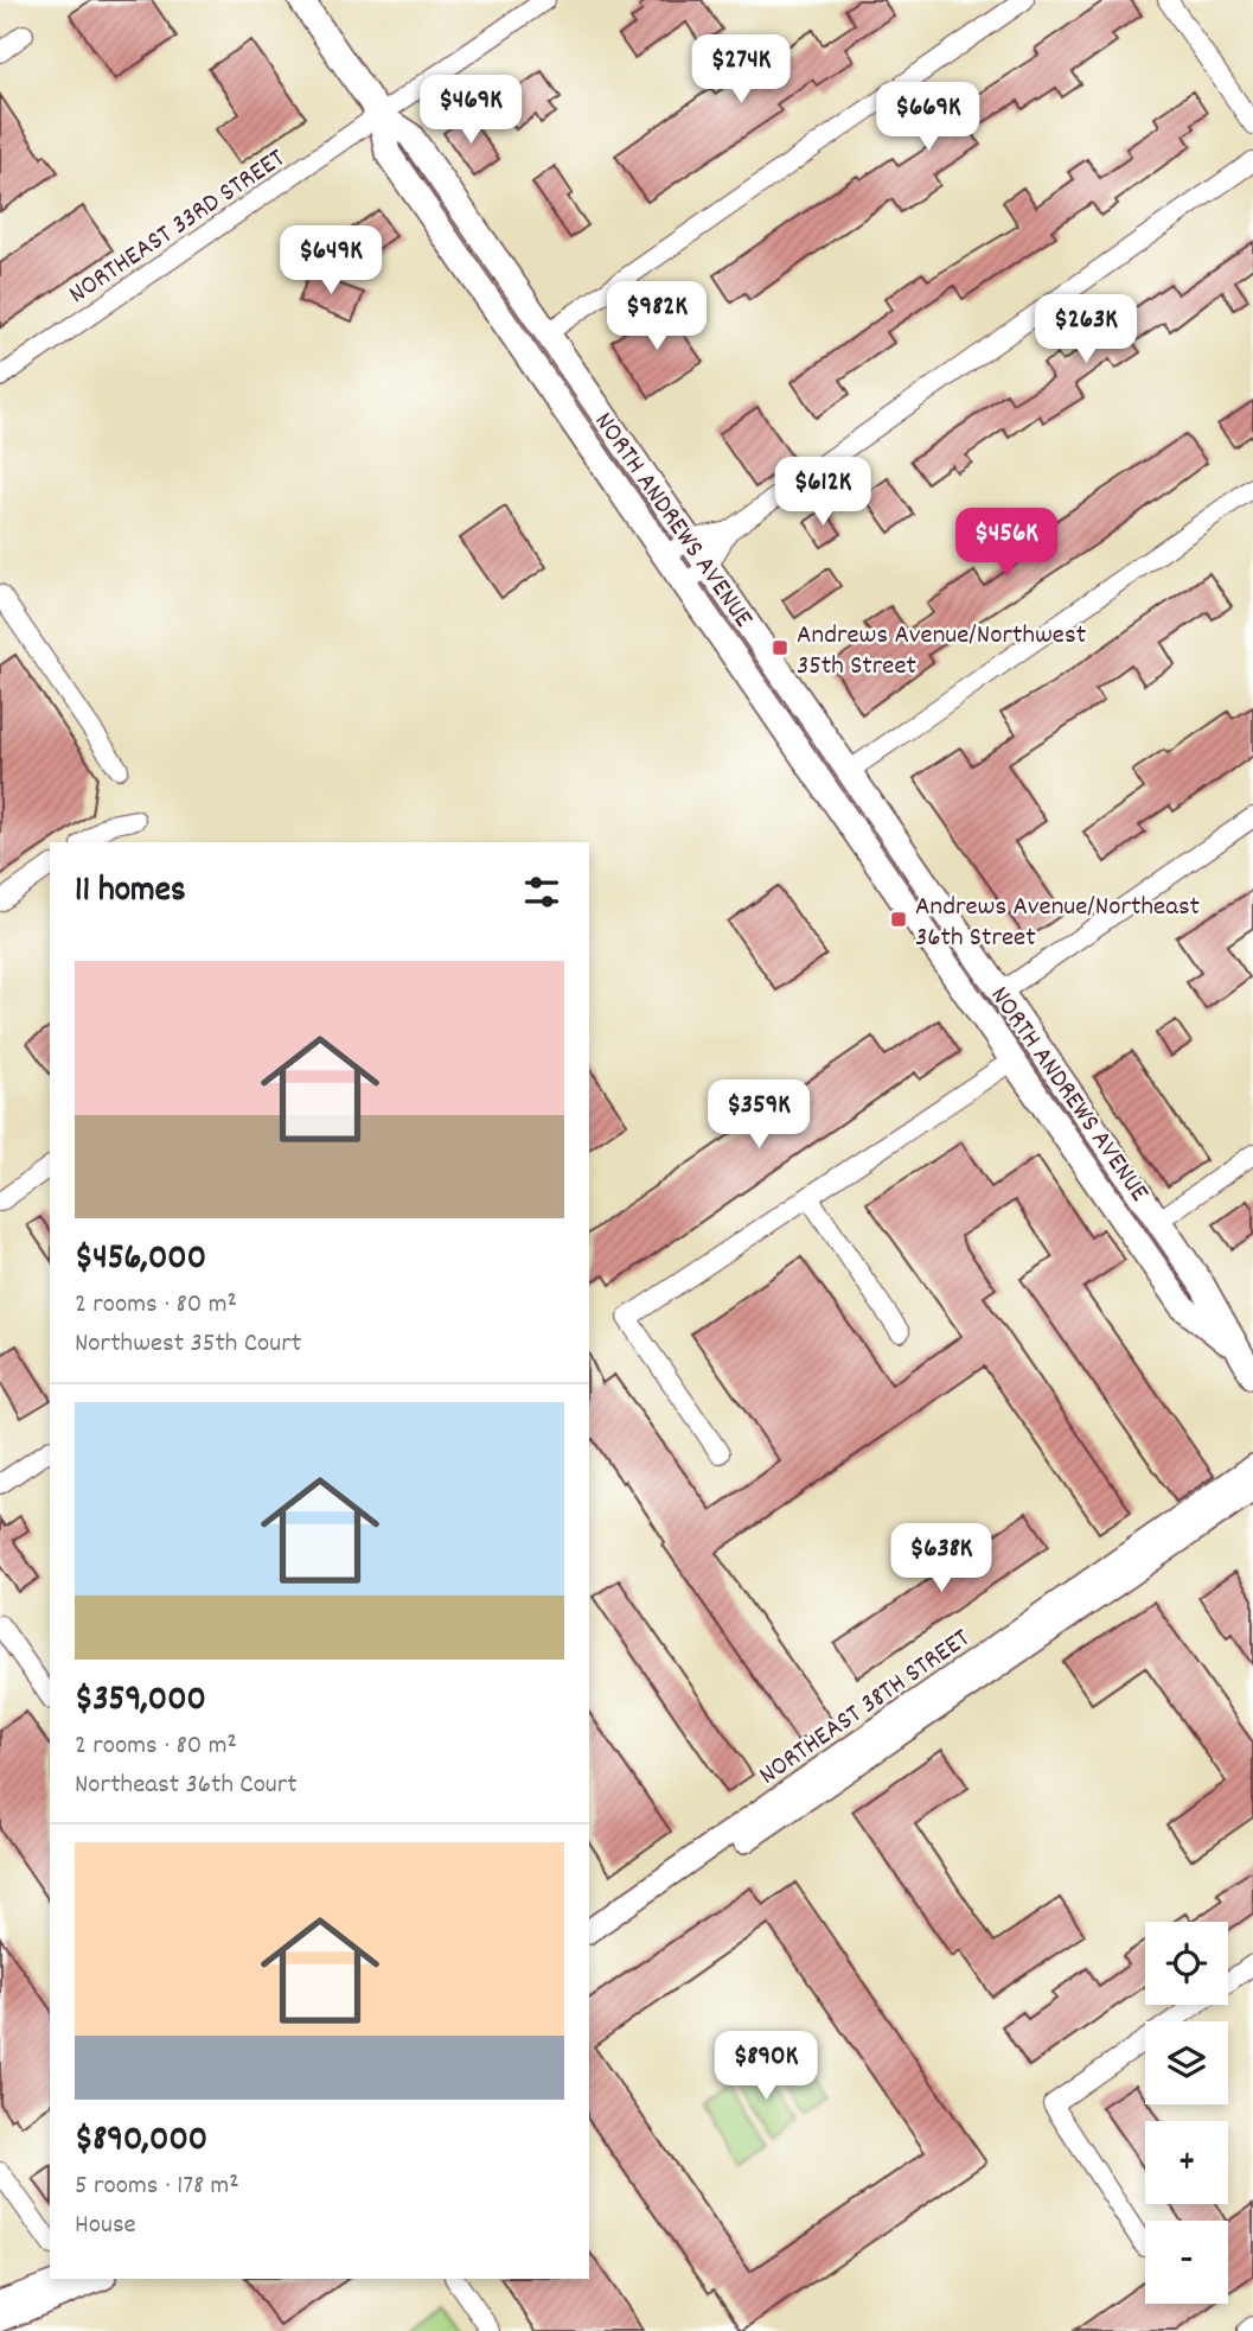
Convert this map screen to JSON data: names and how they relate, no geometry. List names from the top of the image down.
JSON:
{
  "streets": {
    "main road": ["NORTH ANDREWS AVENUE"],
    "street": ["NORTHEAST 33RD STREET", "NORTHEAST 38TH STREET"]
  },
  "crossings": [
    ["NORTHEAST 33RD STREET", "NORTH ANDREWS AVENUE"]
  ],
  "places": {
    "transit": ["Andrews Avenue/Northwest 35th Street", "Andrews Avenue/Northeast 36th Street"]
  },
  "page": {
    "price": [
      "$274K",
      "$469K",
      "$669K",
      "$649K",
      "$982K",
      "$263K",
      "$612K",
      "$456K",
      "$359K",
      "$638K",
      "$890K"
    ],
    "heading": "11 homes",
    "list": [
      {
        "name": "$456,000",
        "note": "2 rooms · 80 m² · Northwest 35th Court"
      },
      {
        "name": "$359,000",
        "note": "2 rooms · 80 m² · Northeast 36th Court"
      },
      {
        "name": "$890,000",
        "note": "5 rooms · 178 m² · House"
      }
    ],
    "map_buttons": ["+", "−"]
  }
}
